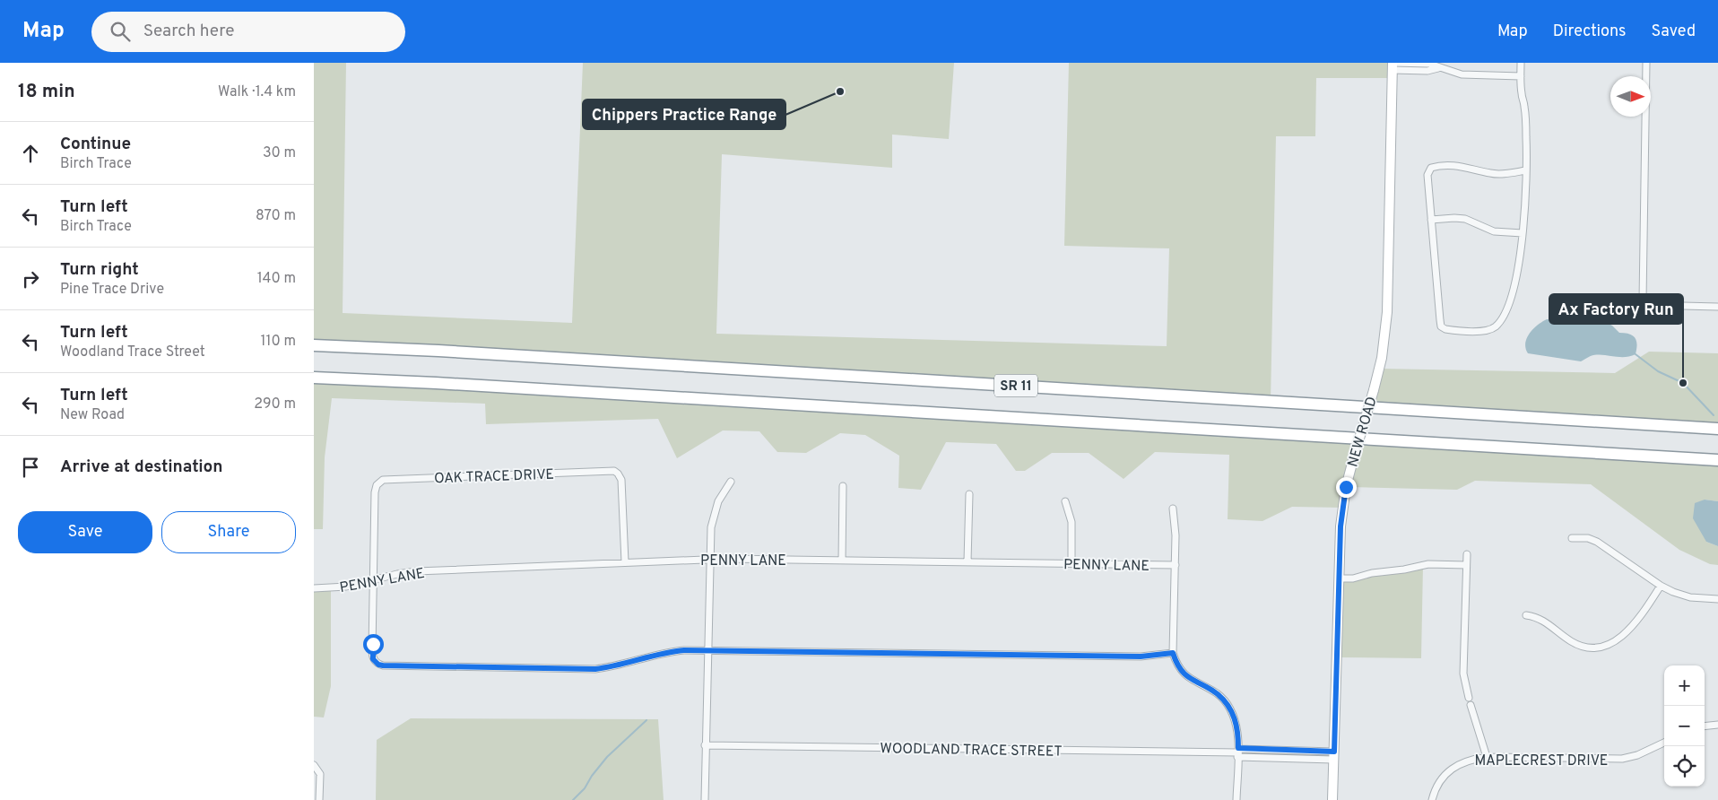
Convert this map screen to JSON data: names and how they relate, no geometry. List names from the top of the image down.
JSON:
{
  "streets": {
    "highway": ["SR 11"],
    "street": [
      "NEW ROAD",
      "OAK TRACE DRIVE",
      "PENNY LANE",
      "WOODLAND TRACE STREET",
      "MAPLECREST DRIVE"
    ]
  },
  "crossings": [
    ["NEW ROAD", "WOODLAND TRACE STREET"],
    ["OAK TRACE DRIVE", "PENNY LANE"]
  ],
  "places": ["Chippers Practice Range", "Ax Factory Run"],
  "north": "right",
  "page": {
    "header": "Map",
    "search": "Search here",
    "nav": ["Map", "Directions", "Saved"],
    "heading": ["18 min", "Walk · 1.4 km"],
    "list": [
      ["Continue", "Birch Trace", "30 m"],
      ["Turn left", "Birch Trace", "870 m"],
      ["Turn right", "Pine Trace Drive", "140 m"],
      ["Turn left", "Woodland Trace Street", "110 m"],
      ["Turn left", "New Road", "290 m"],
      "Arrive at destination"
    ],
    "buttons": ["Save", "Share"],
    "map_buttons": ["+", "−"]
  }
}
